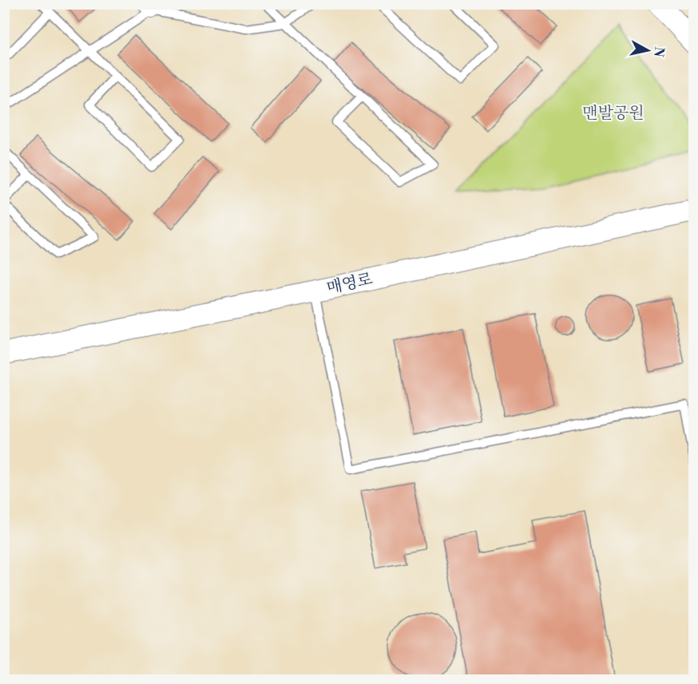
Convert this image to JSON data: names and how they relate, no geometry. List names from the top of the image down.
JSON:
{
  "streets": {
    "street": ["매영로"]
  },
  "parks": ["맨발공원"],
  "north": "right"
}
